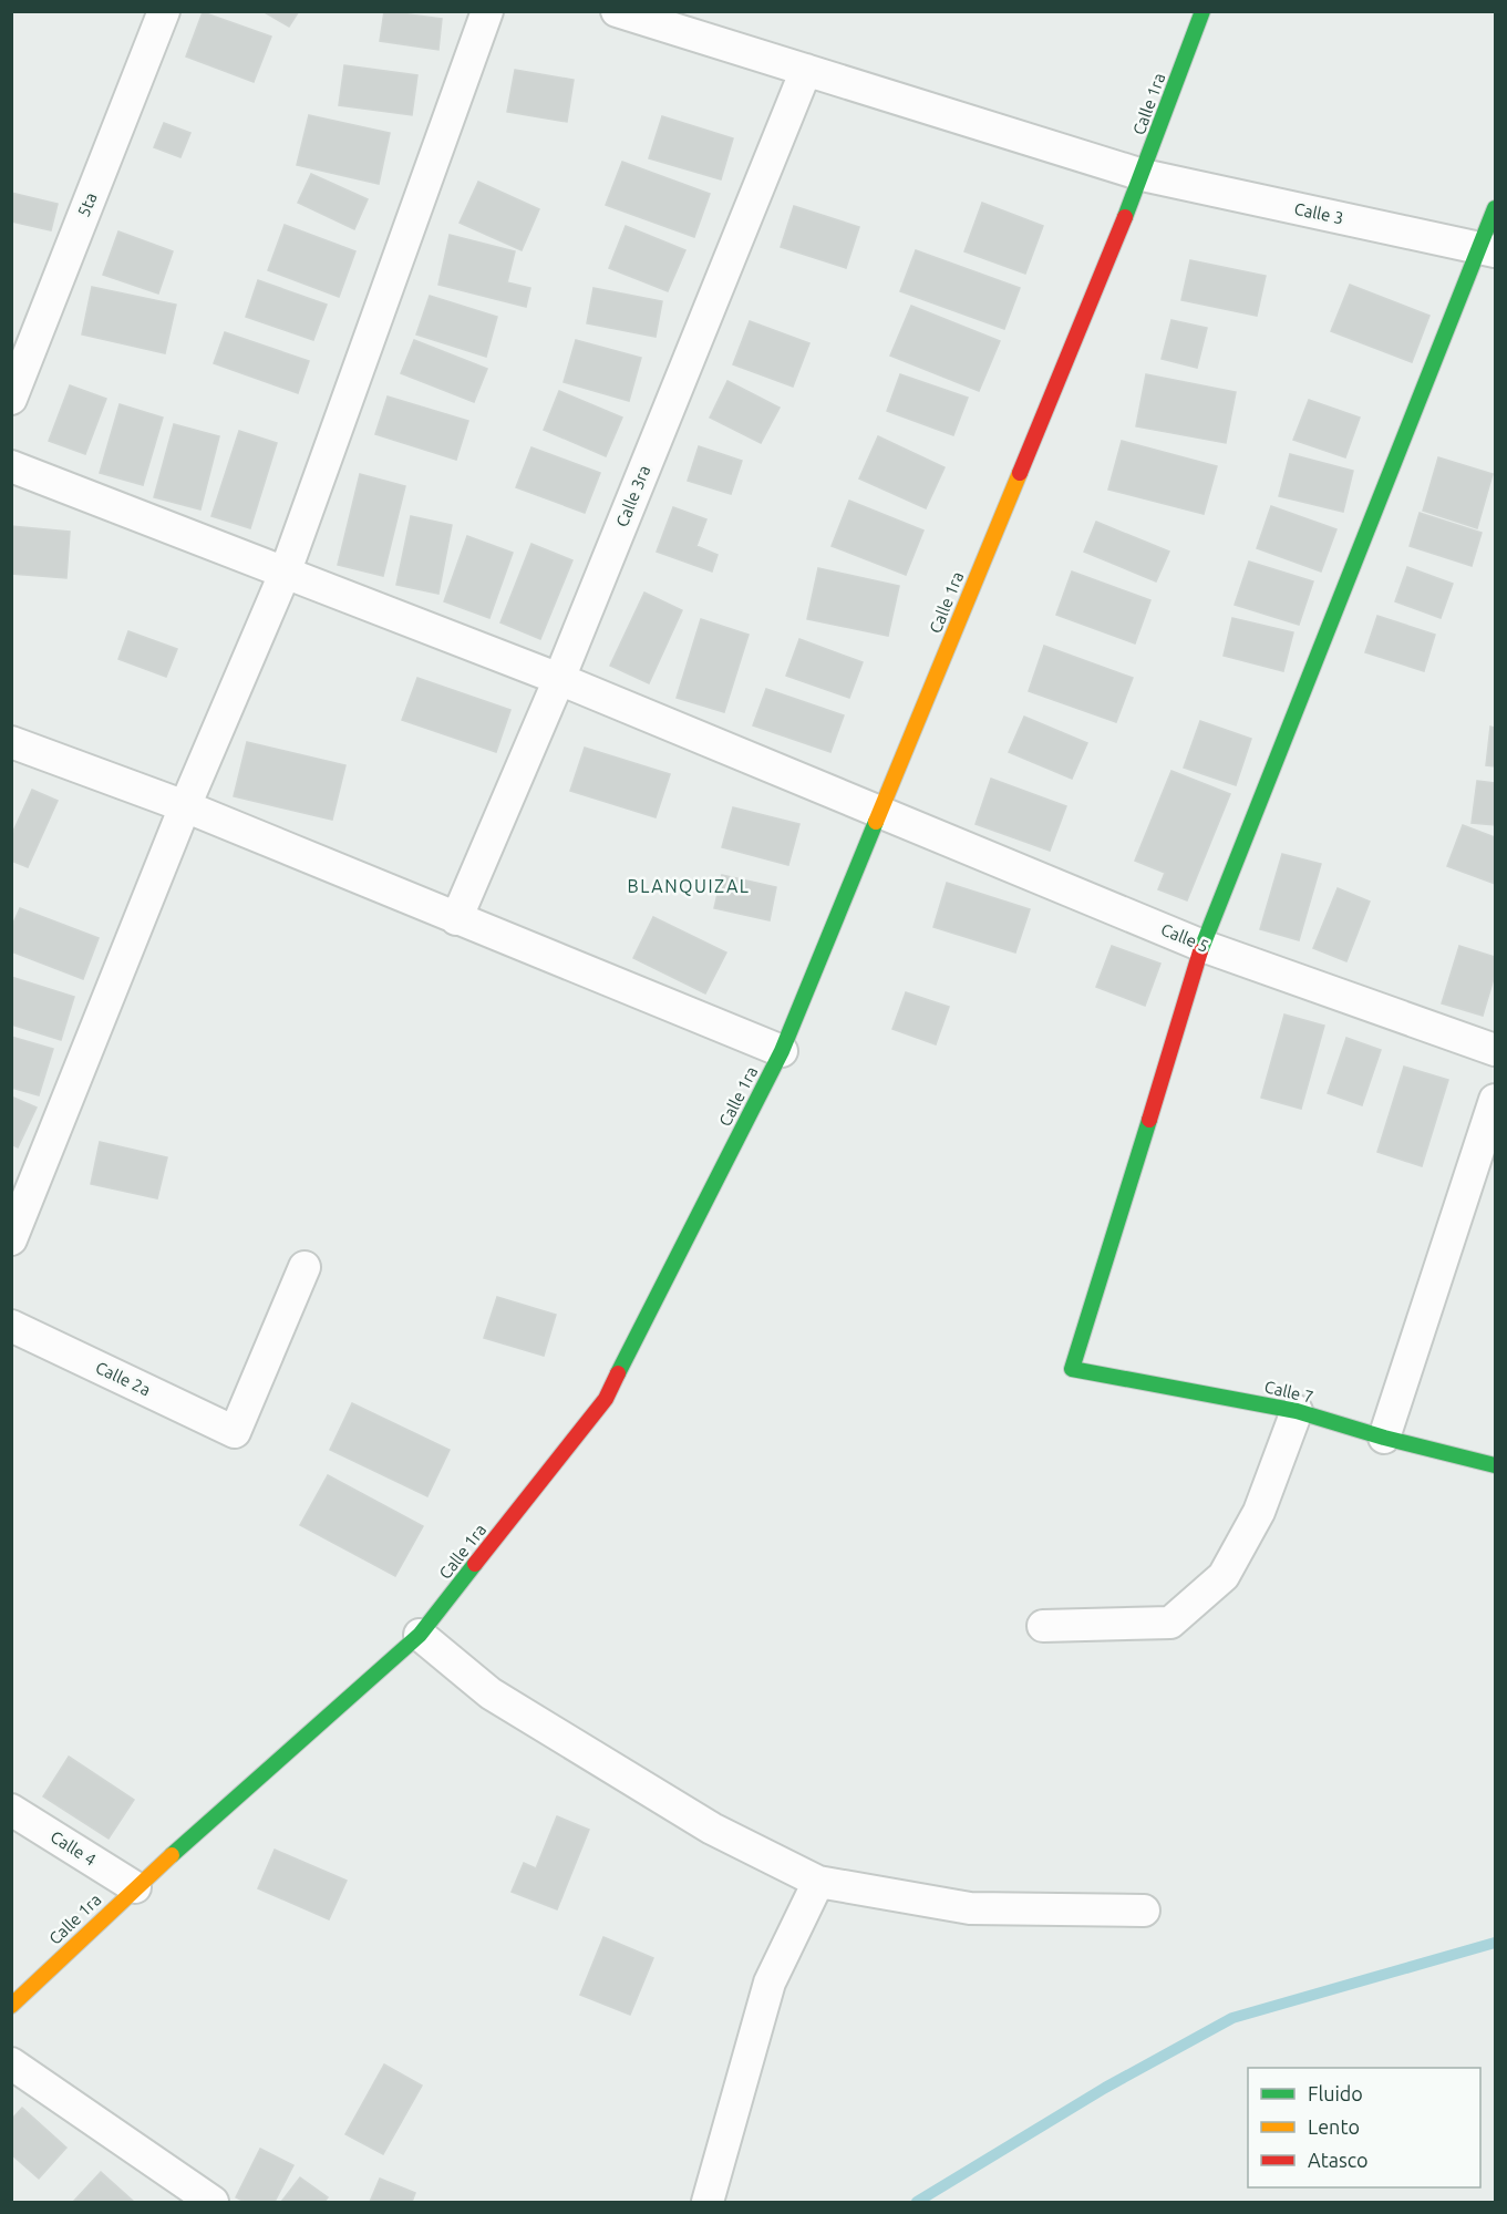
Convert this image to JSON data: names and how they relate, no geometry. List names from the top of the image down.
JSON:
{
  "streets": {
    "main road": ["Calle 1ra", "Calle 7"],
    "street": [
      "5ta",
      "Calle 3",
      "Calle 3ra",
      "Calle 5",
      "Calle 2a",
      "Calle 4"
    ]
  },
  "crossings": [
    ["Calle 1ra", "Calle 3"],
    ["Calle 1ra", "Calle 5"],
    ["Calle 1ra", "Calle 4"],
    ["Calle 3", "Calle 3ra"],
    ["Calle 3ra", "Calle 5"],
    ["Calle 5", "Calle 7"]
  ],
  "districts": ["BLANQUIZAL"],
  "legend": ["Fluido", "Lento", "Atasco"]
}
